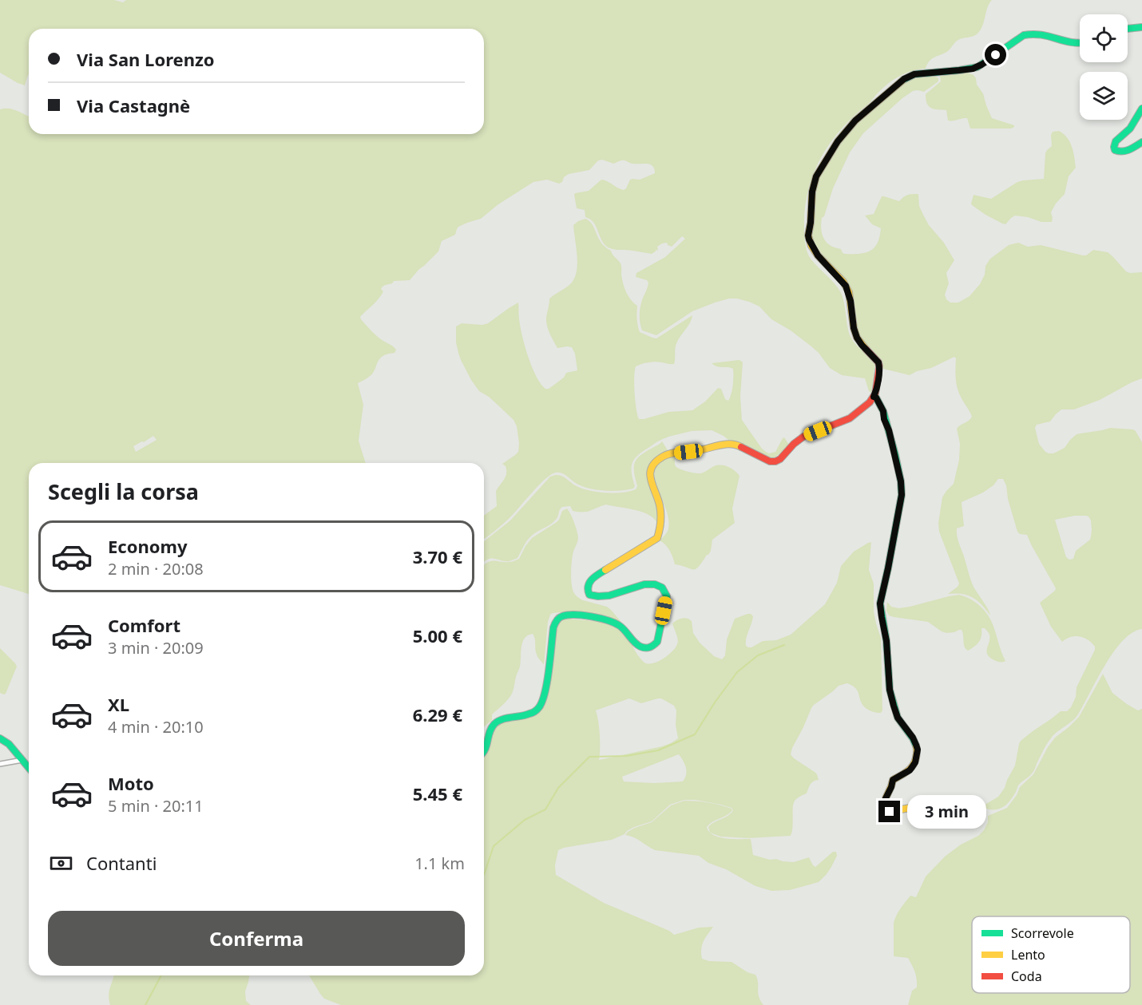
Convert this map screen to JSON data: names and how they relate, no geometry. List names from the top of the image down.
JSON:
{
  "legend": ["Scorrevole", "Lento", "Coda"],
  "page": {
    "banner": ["Via San Lorenzo", "Via Castagnè"],
    "heading": "Scegli la corsa",
    "list": [
      {
        "name": "Economy",
        "note": "2 min · 20:08",
        "value": "3.70 €"
      },
      {
        "name": "Comfort",
        "note": "3 min · 20:09",
        "value": "5.00 €"
      },
      {
        "name": "XL",
        "note": "4 min · 20:10",
        "value": "6.29 €"
      },
      {
        "name": "Moto",
        "note": "5 min · 20:11",
        "value": "5.45 €"
      }
    ],
    "bubble": "3 min",
    "pay": ["Contanti", "1.1 km"],
    "buttons": "Conferma"
  }
}
